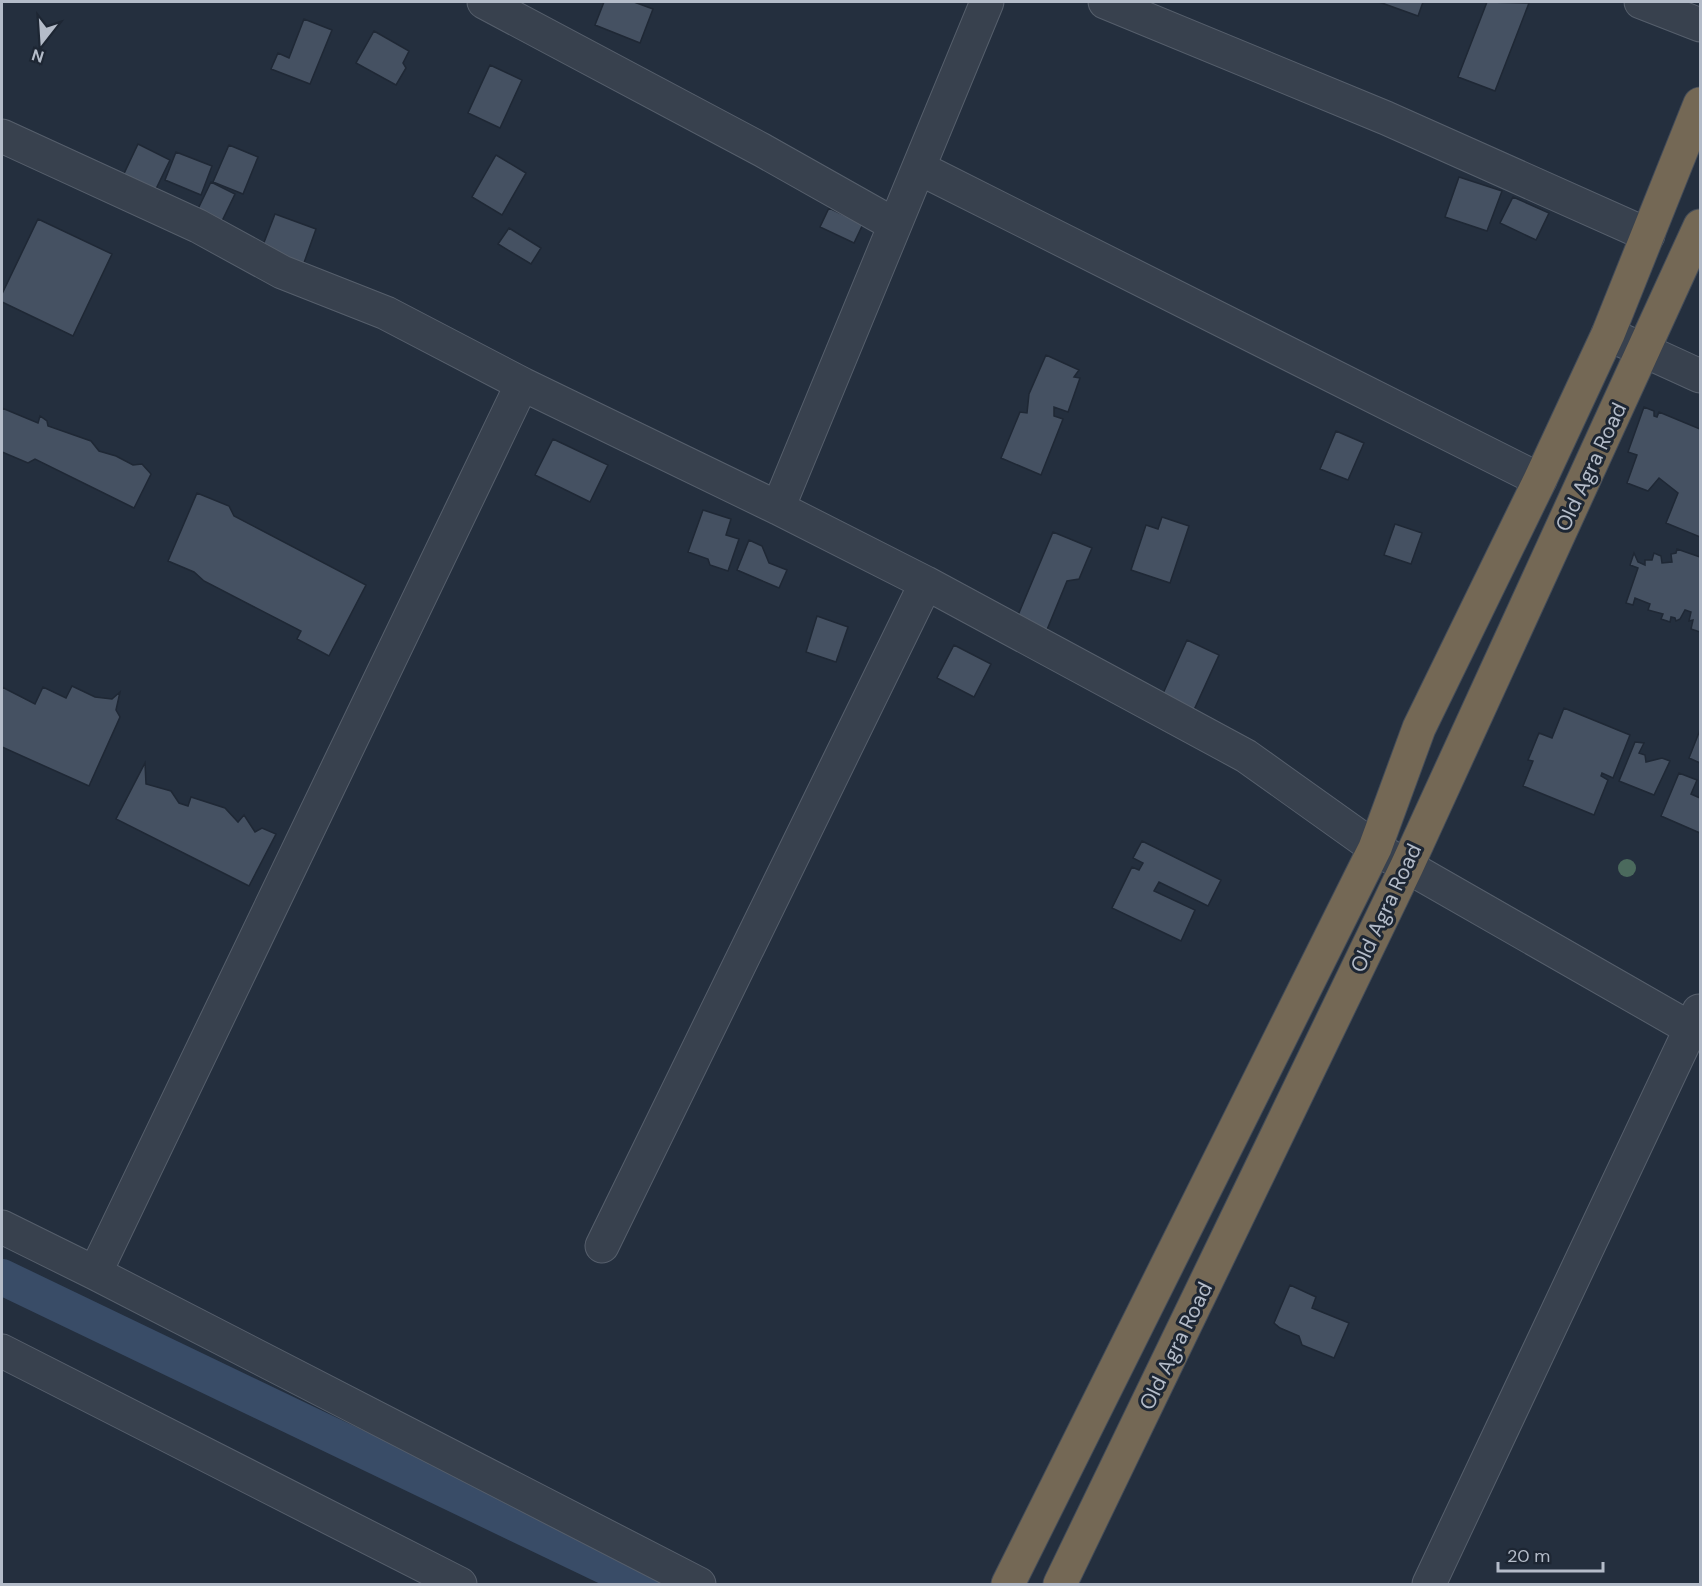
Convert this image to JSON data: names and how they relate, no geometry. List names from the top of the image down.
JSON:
{
  "streets": {
    "highway": ["Old Agra Road"]
  },
  "scale_bar": "20 m",
  "north": "bottom"
}
